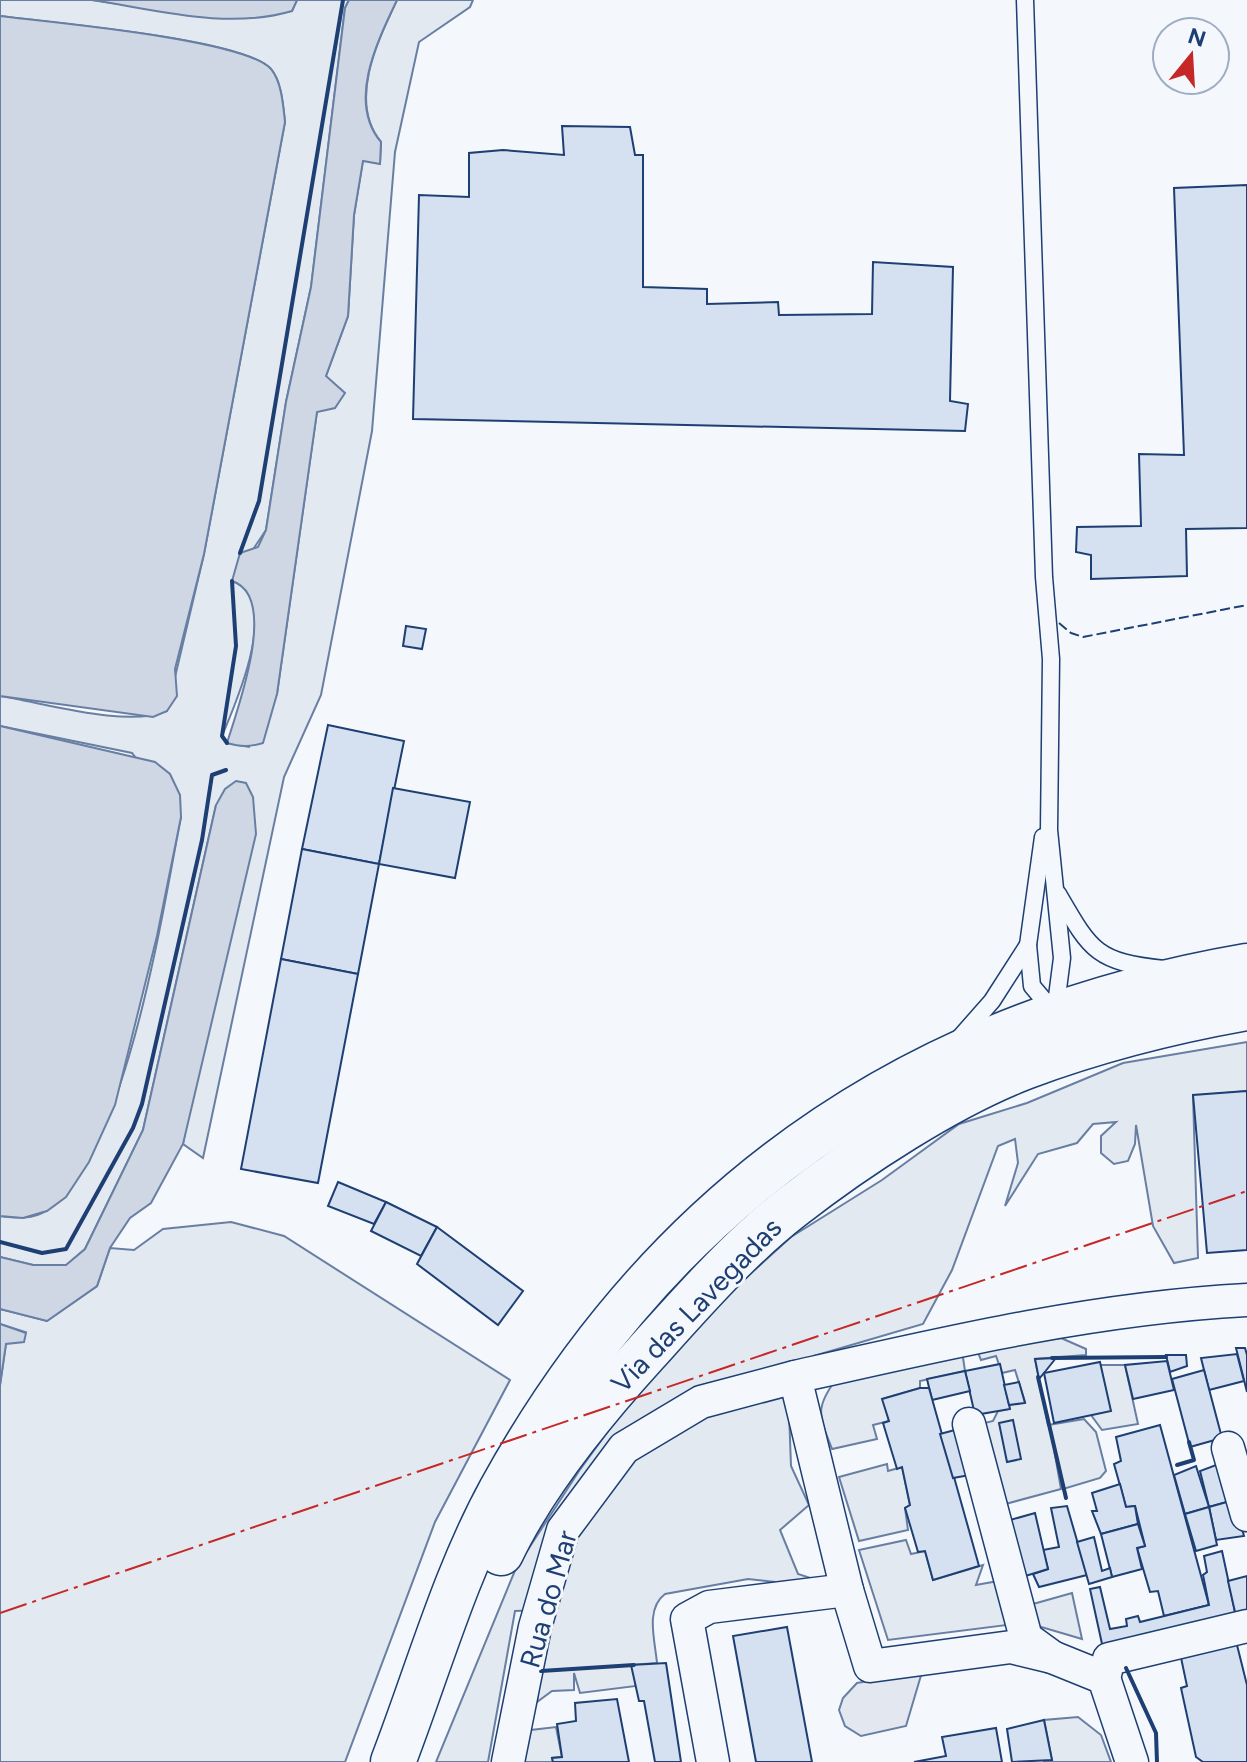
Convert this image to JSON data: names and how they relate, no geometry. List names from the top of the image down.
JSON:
{
  "streets": {
    "main road": ["Via das Lavegadas"],
    "street": ["Rua do Mar"]
  },
  "north": "top"
}
